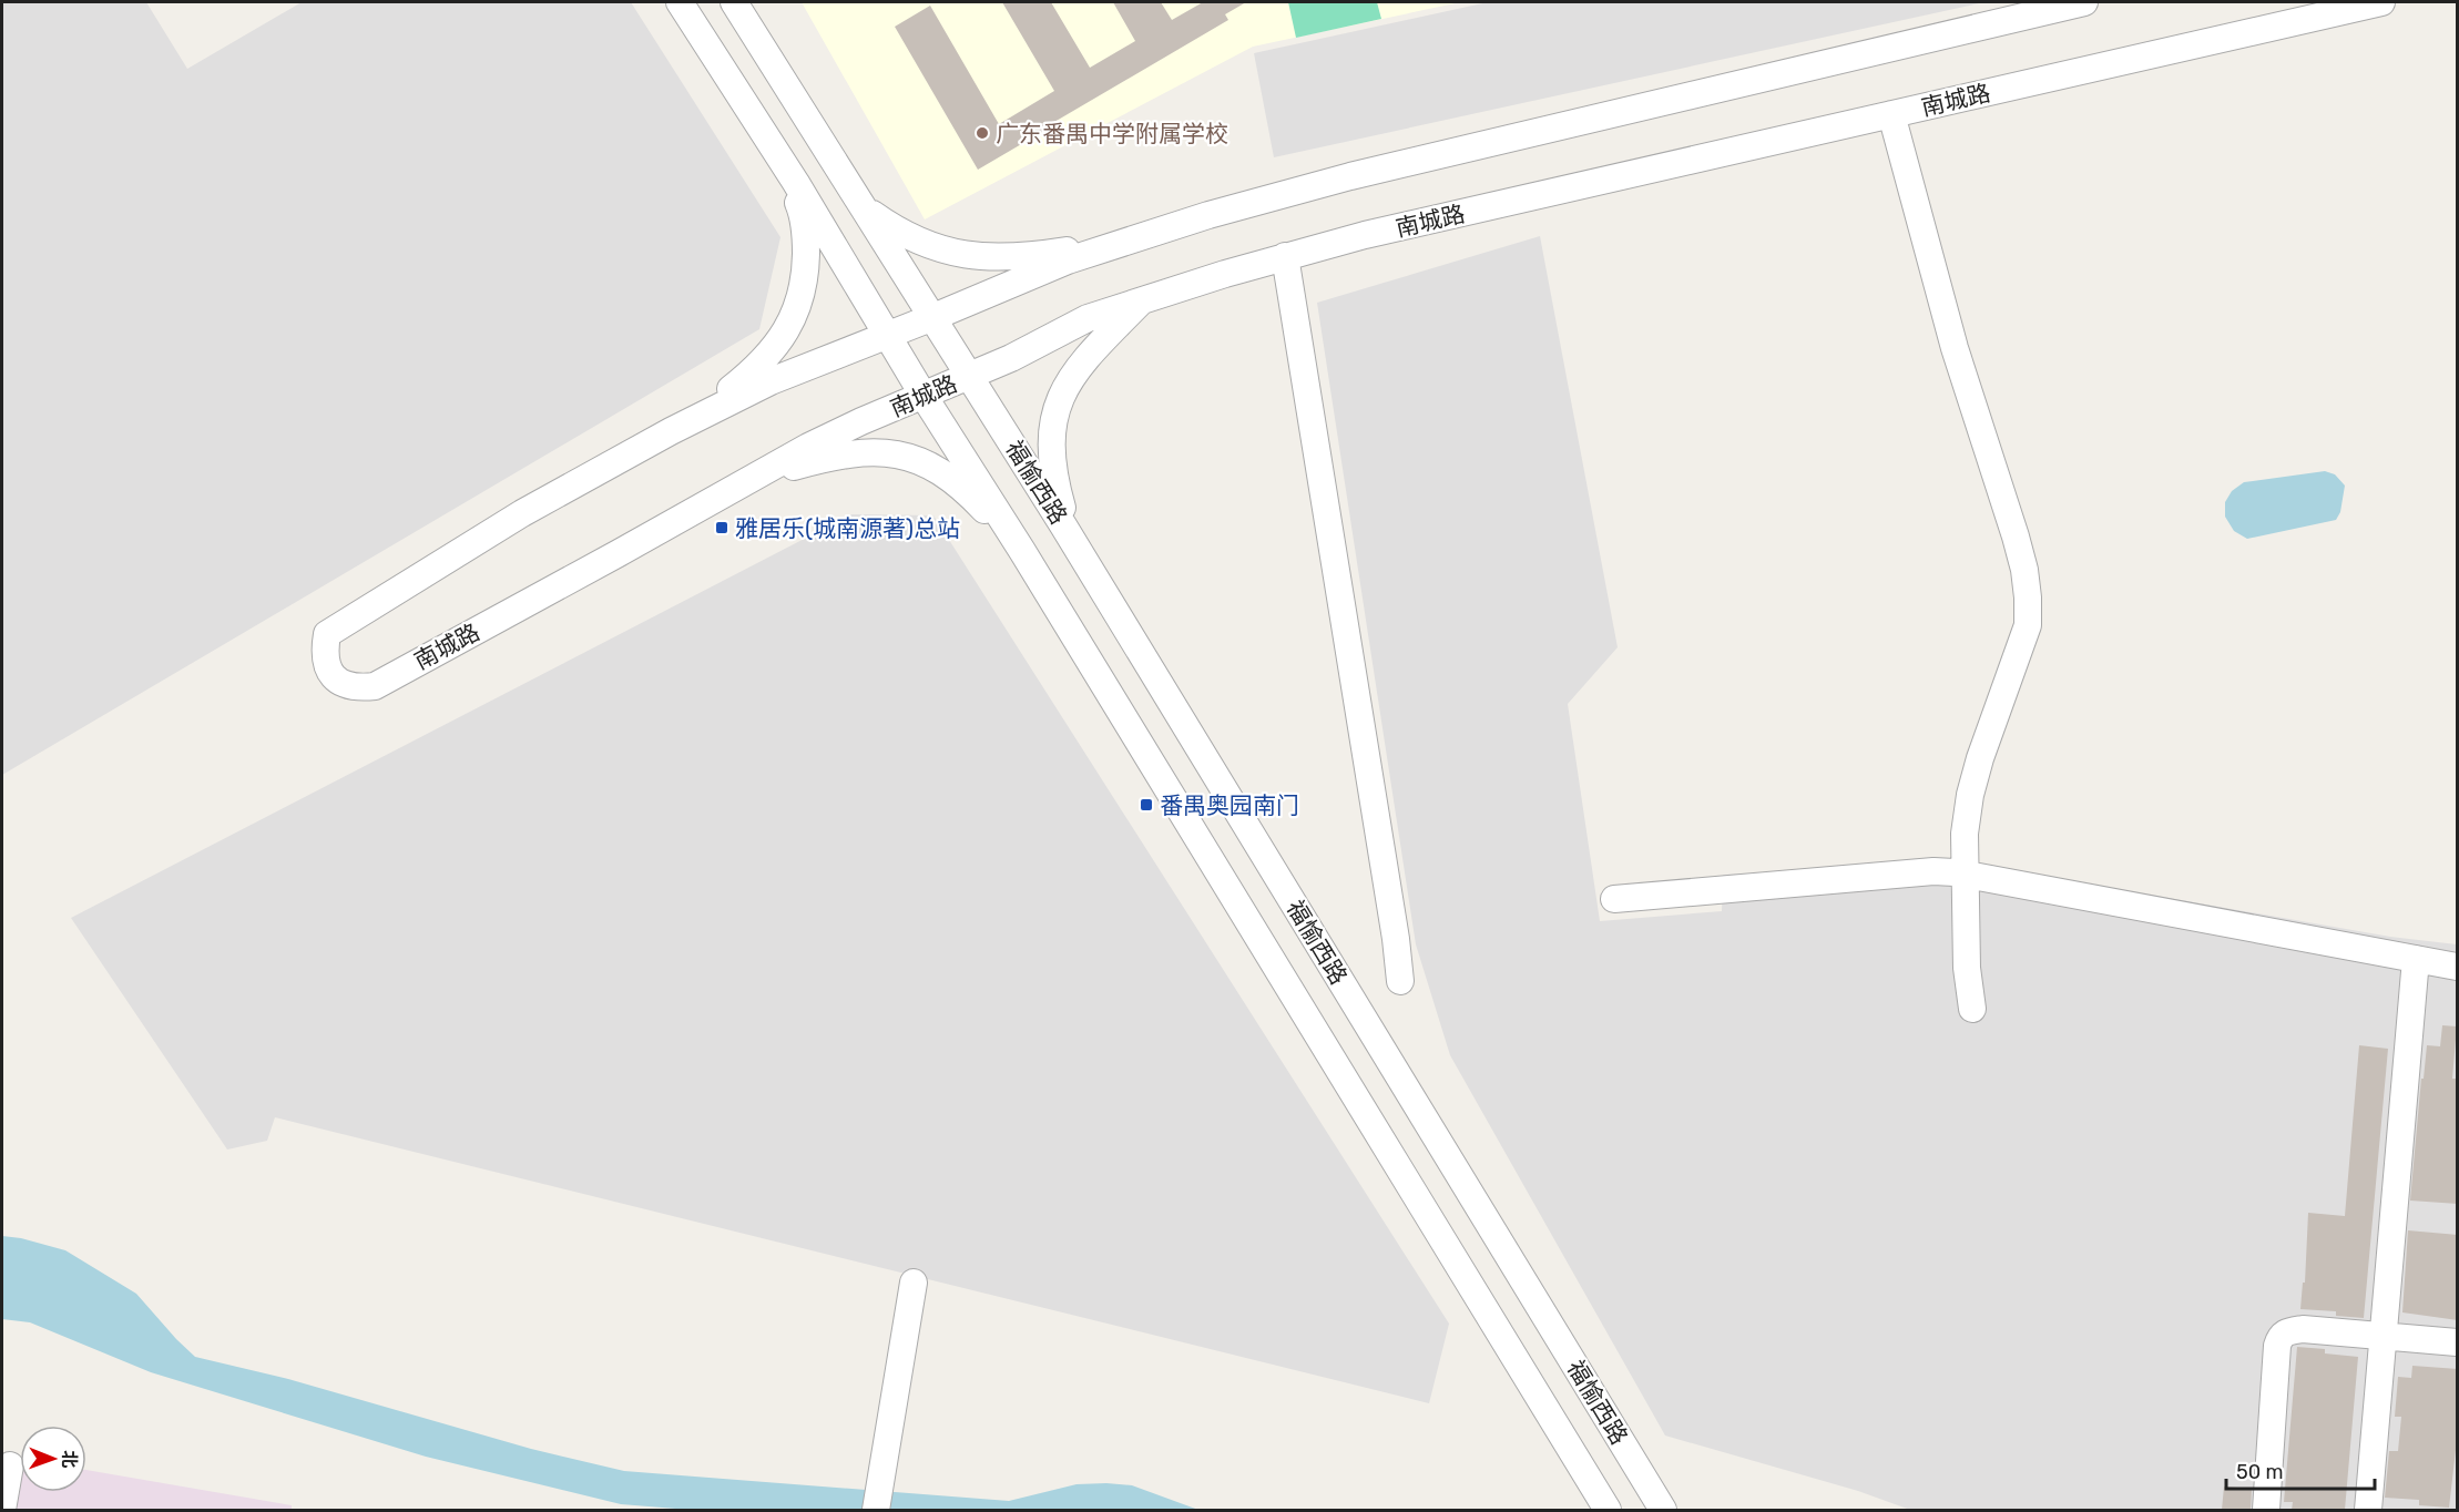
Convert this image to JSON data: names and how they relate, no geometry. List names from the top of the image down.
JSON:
{
  "streets": {
    "street": ["南城路", "福愉西路"]
  },
  "crossings": [
    ["南城路", "福愉西路"]
  ],
  "places": {
    "other": ["广东番禺中学附属学校"],
    "transit": ["雅居乐(城南源著)总站", "番禺奥园南门"]
  },
  "scale_bar": "50 m",
  "north": "right"
}
